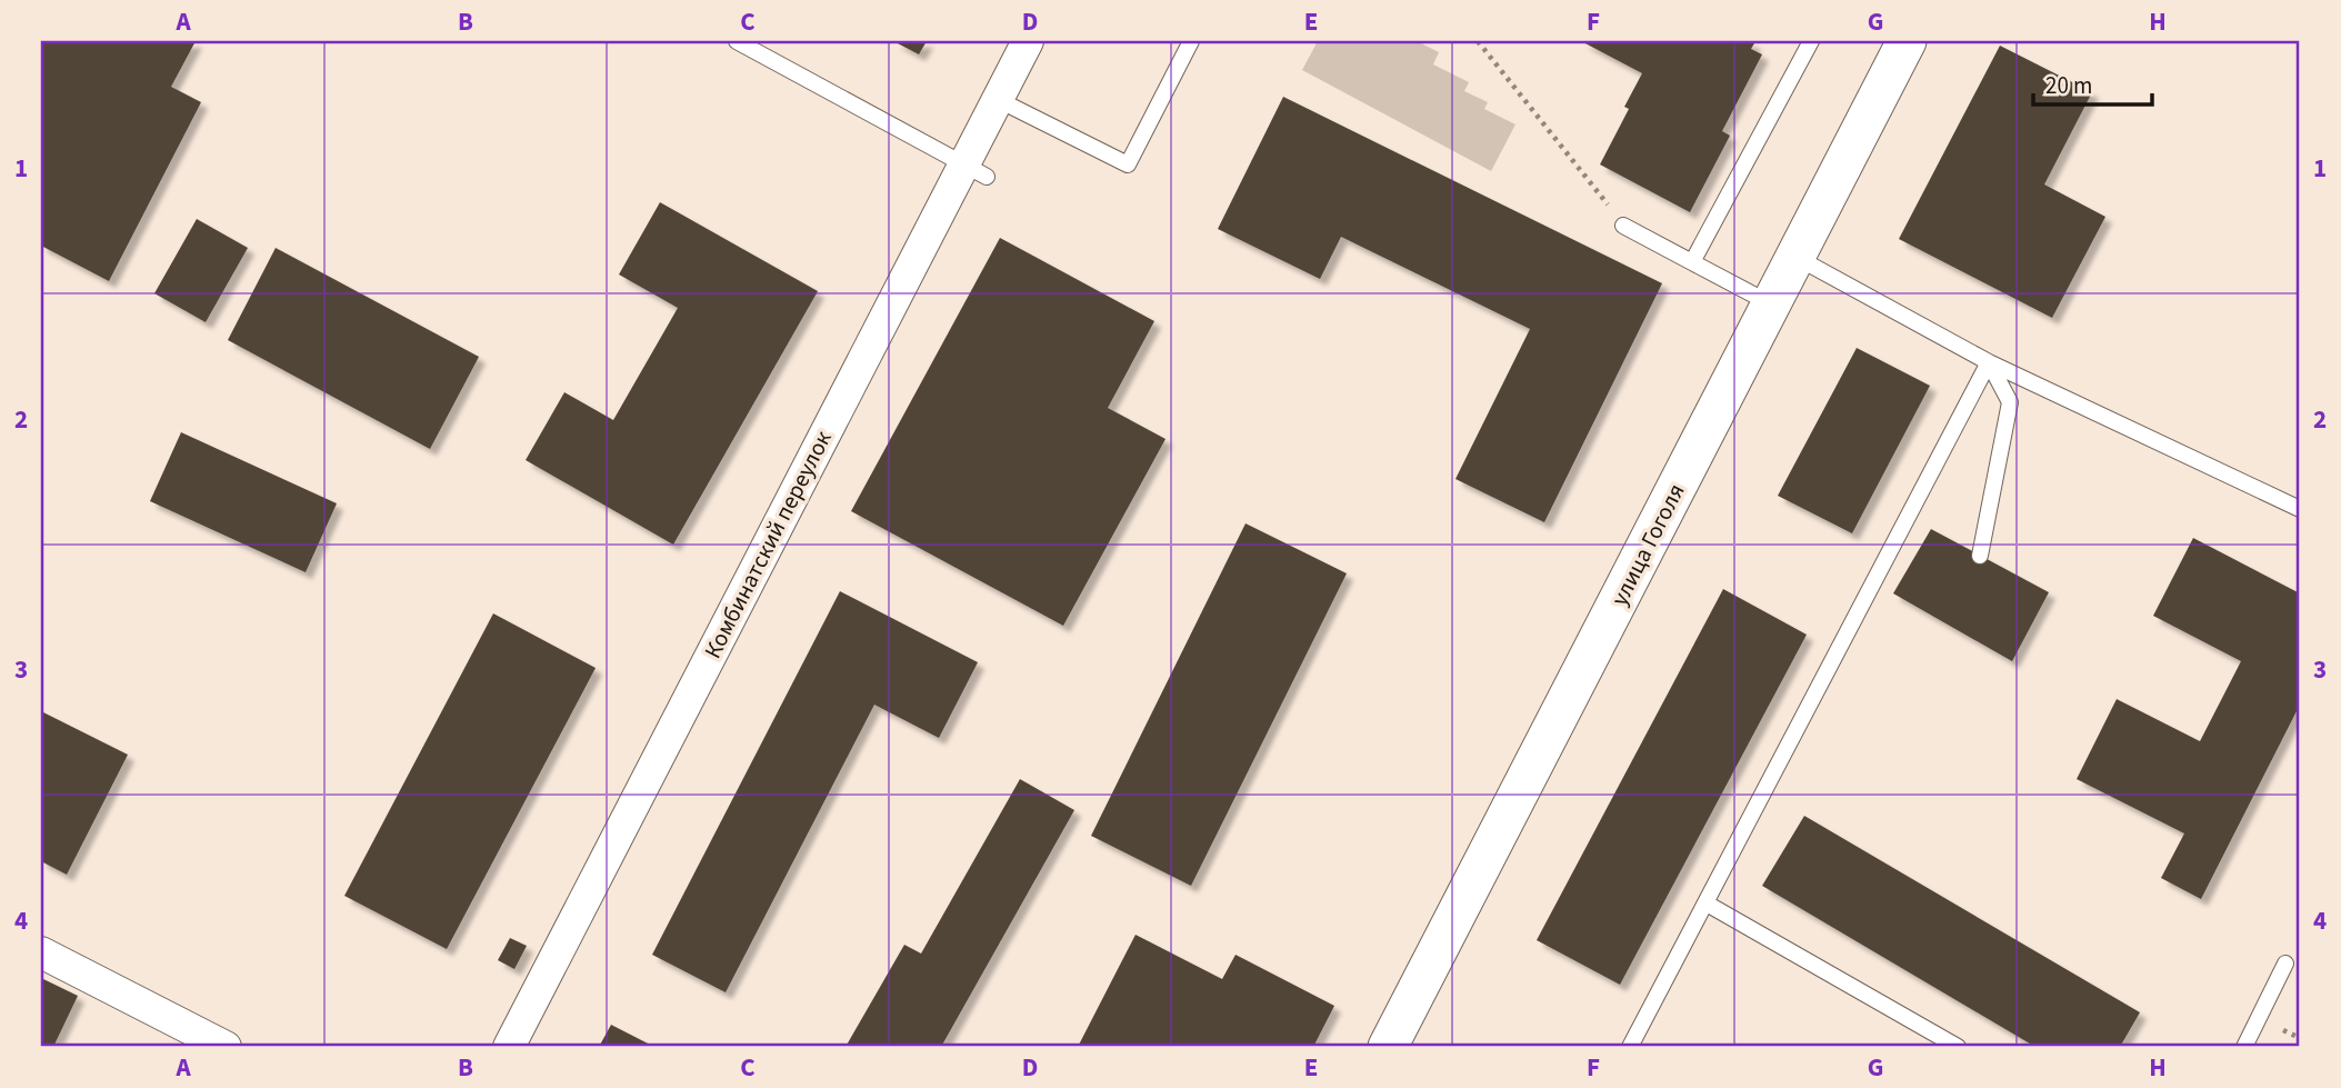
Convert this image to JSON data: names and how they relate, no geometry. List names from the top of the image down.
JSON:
{
  "streets": {
    "street": ["Комбинатский переулок", "улица Гоголя"]
  },
  "scale_bar": "20 m",
  "grid": {
    "columns": [
      "A",
      "B",
      "C",
      "D",
      "E",
      "F",
      "G",
      "H"
    ],
    "rows": [
      "1",
      "2",
      "3",
      "4"
    ]
  }
}
